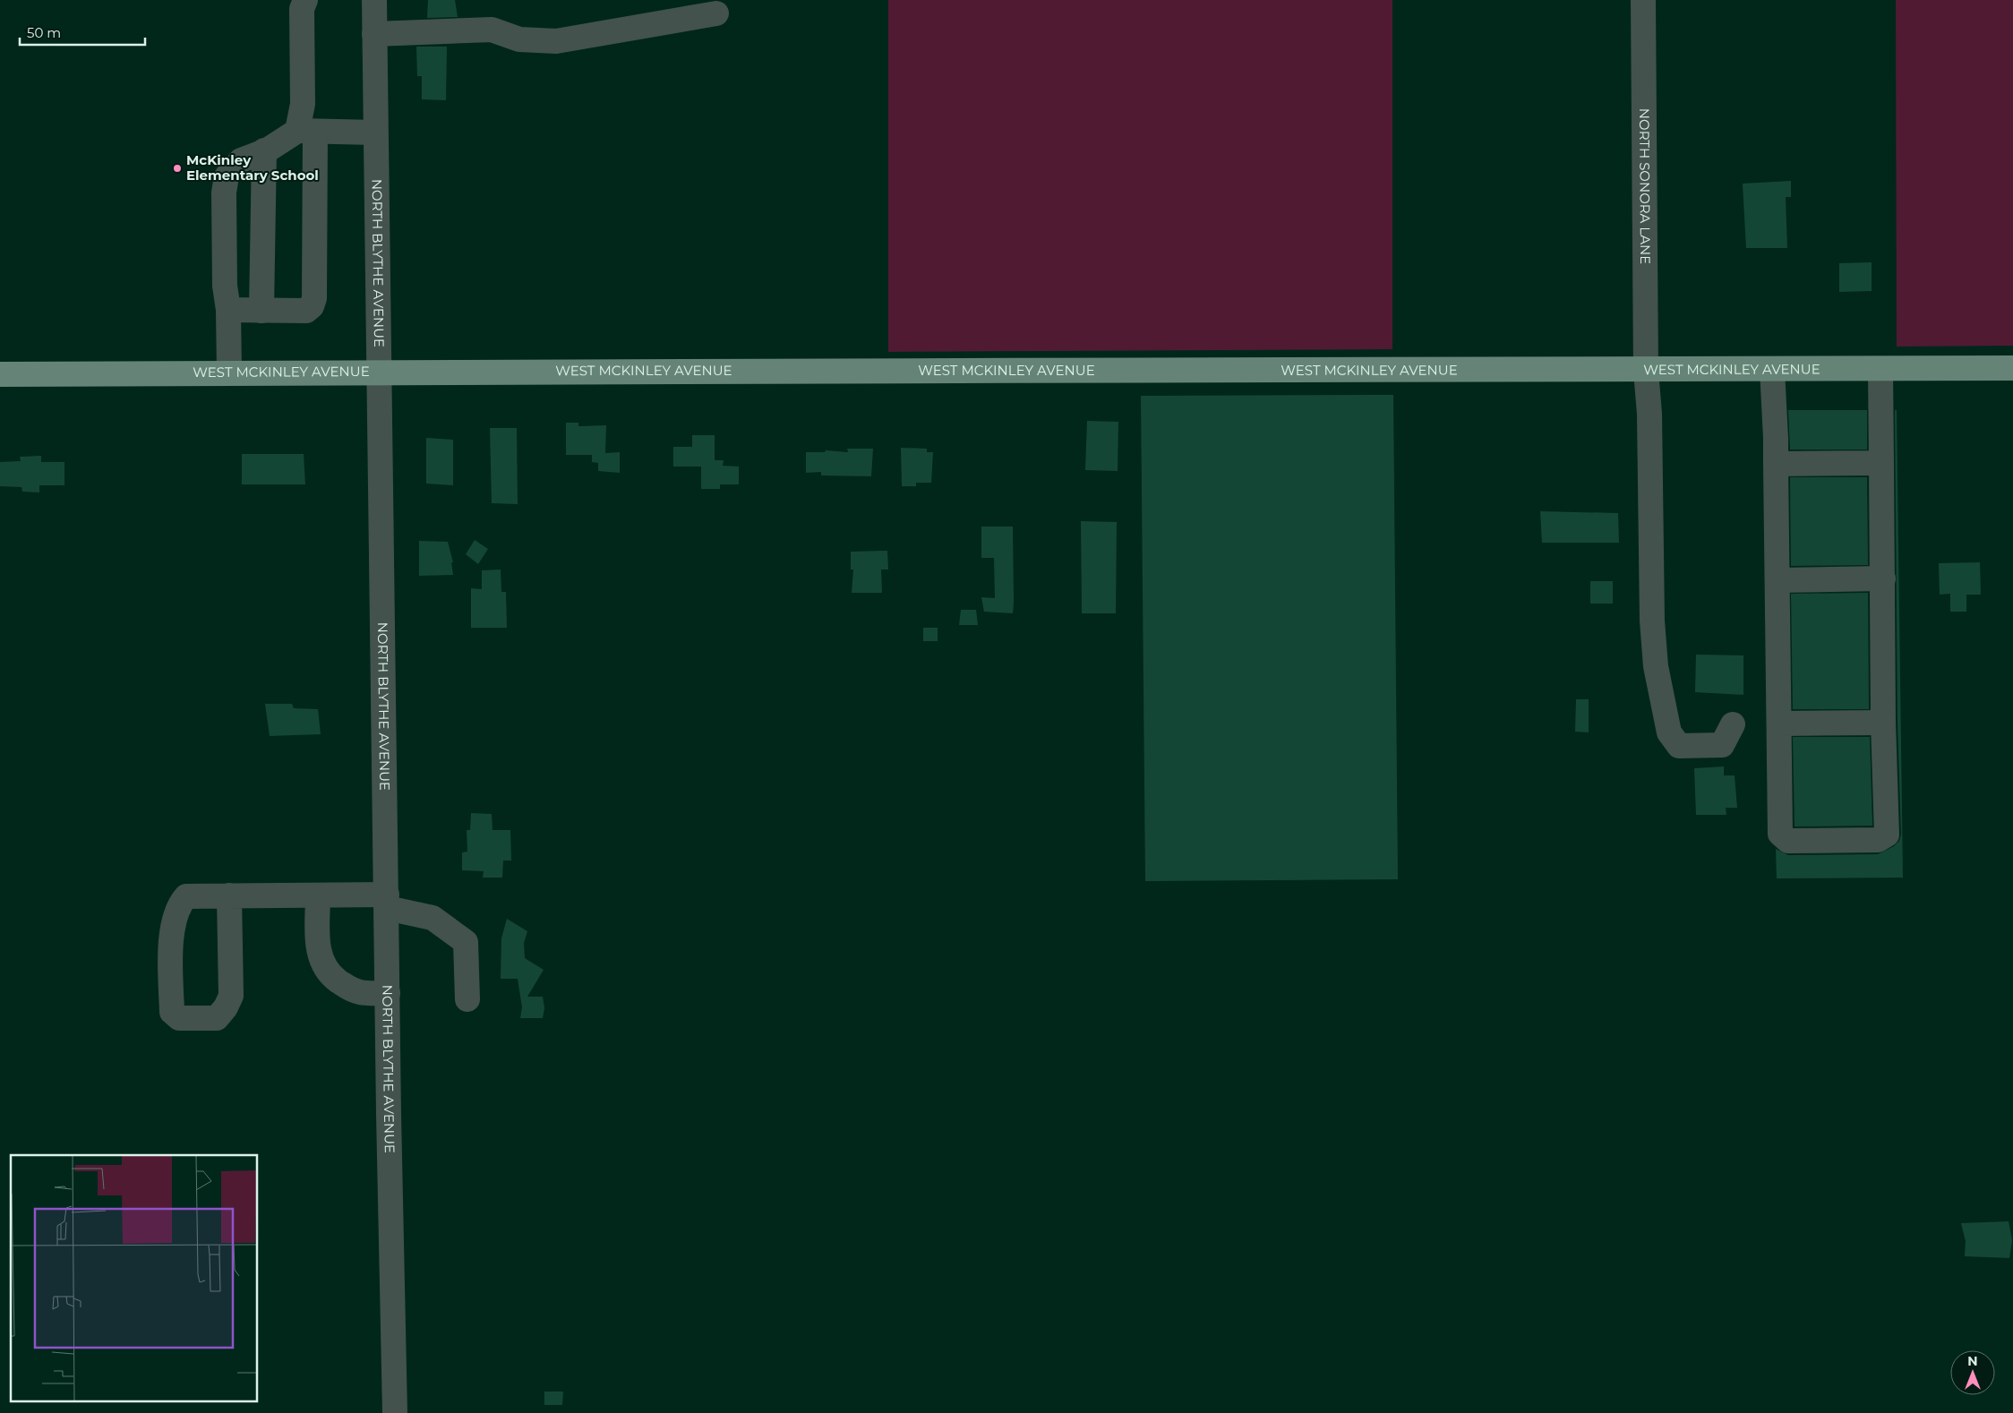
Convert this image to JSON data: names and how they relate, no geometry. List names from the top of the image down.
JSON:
{
  "streets": {
    "main road": ["WEST MCKINLEY AVENUE"],
    "street": ["NORTH SONORA LANE", "NORTH BLYTHE AVENUE"]
  },
  "crossings": [
    ["NORTH SONORA LANE", "WEST MCKINLEY AVENUE"],
    ["NORTH BLYTHE AVENUE", "WEST MCKINLEY AVENUE"]
  ],
  "places": ["McKinley Elementary School"],
  "scale_bar": "50 m",
  "north": "top"
}
